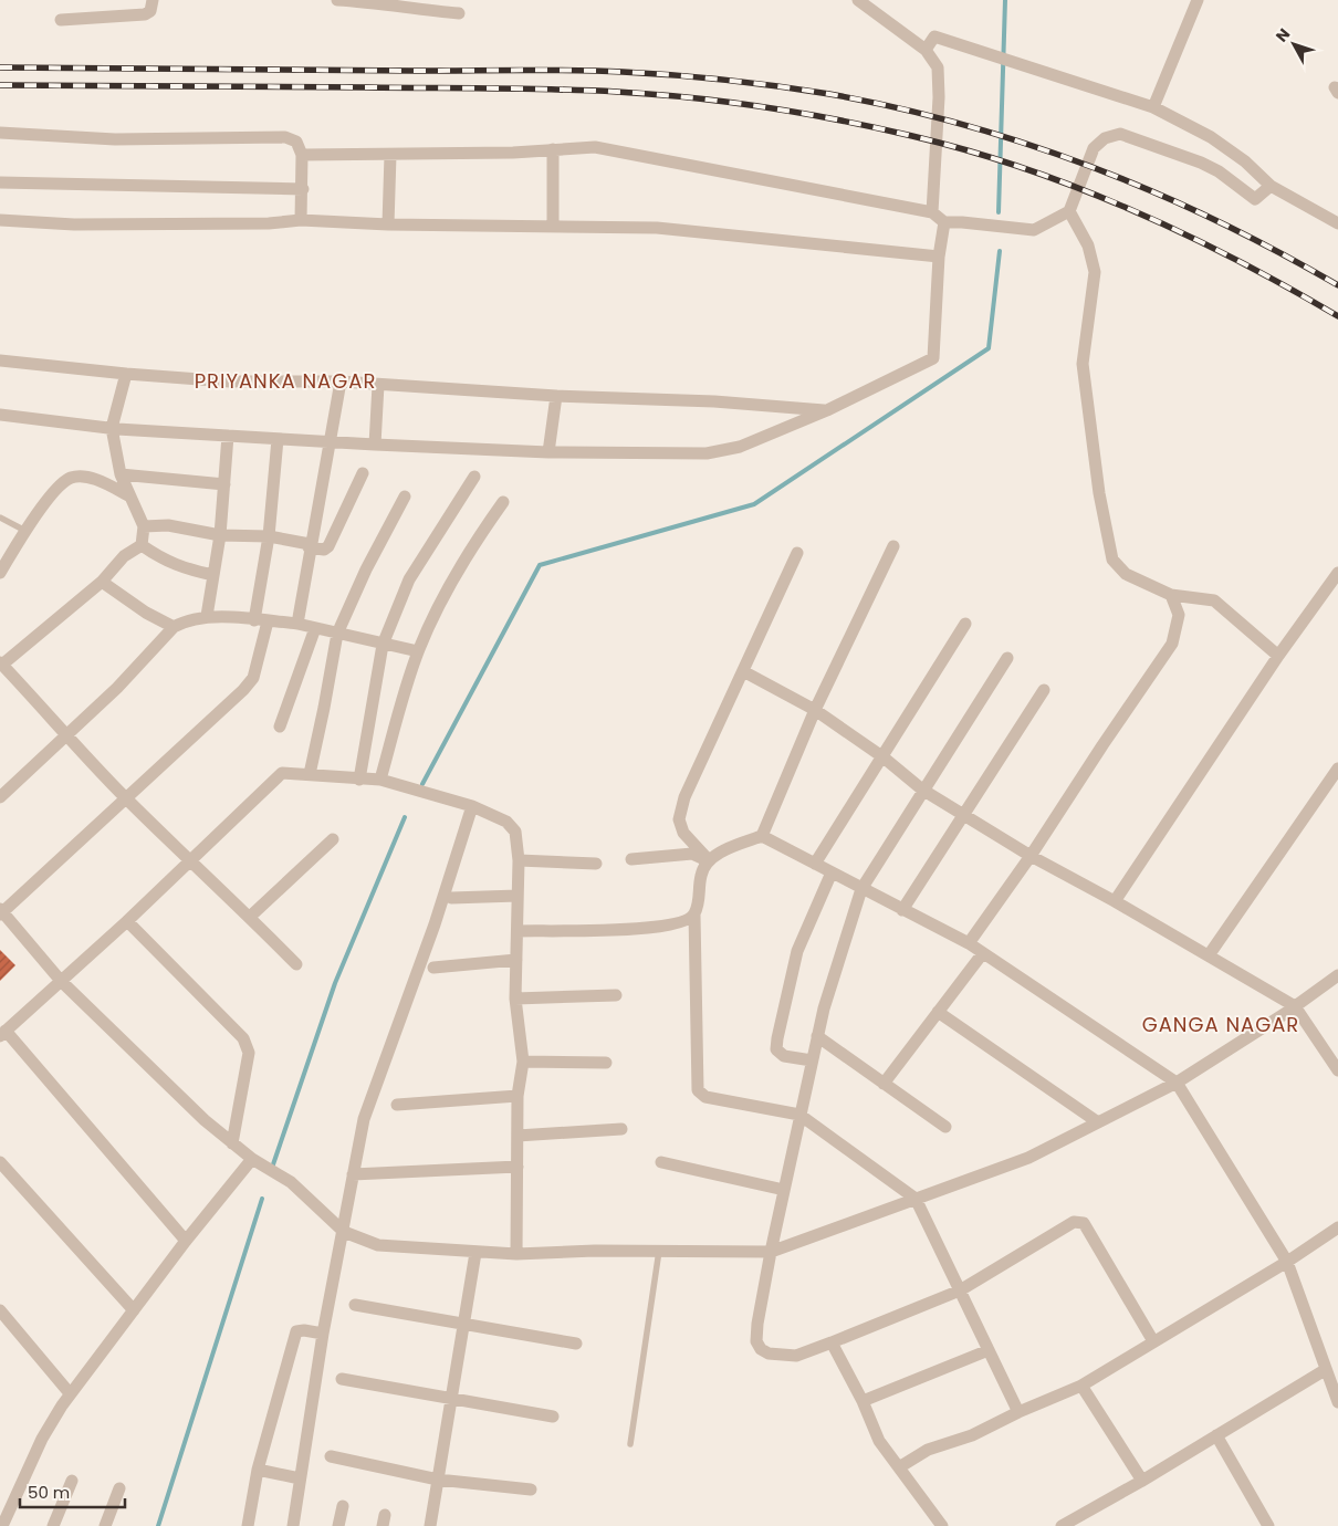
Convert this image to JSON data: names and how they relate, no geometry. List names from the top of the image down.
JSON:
{
  "districts": ["PRIYANKA NAGAR", "GANGA NAGAR"],
  "scale_bar": "50 m",
  "north": "top left"
}
